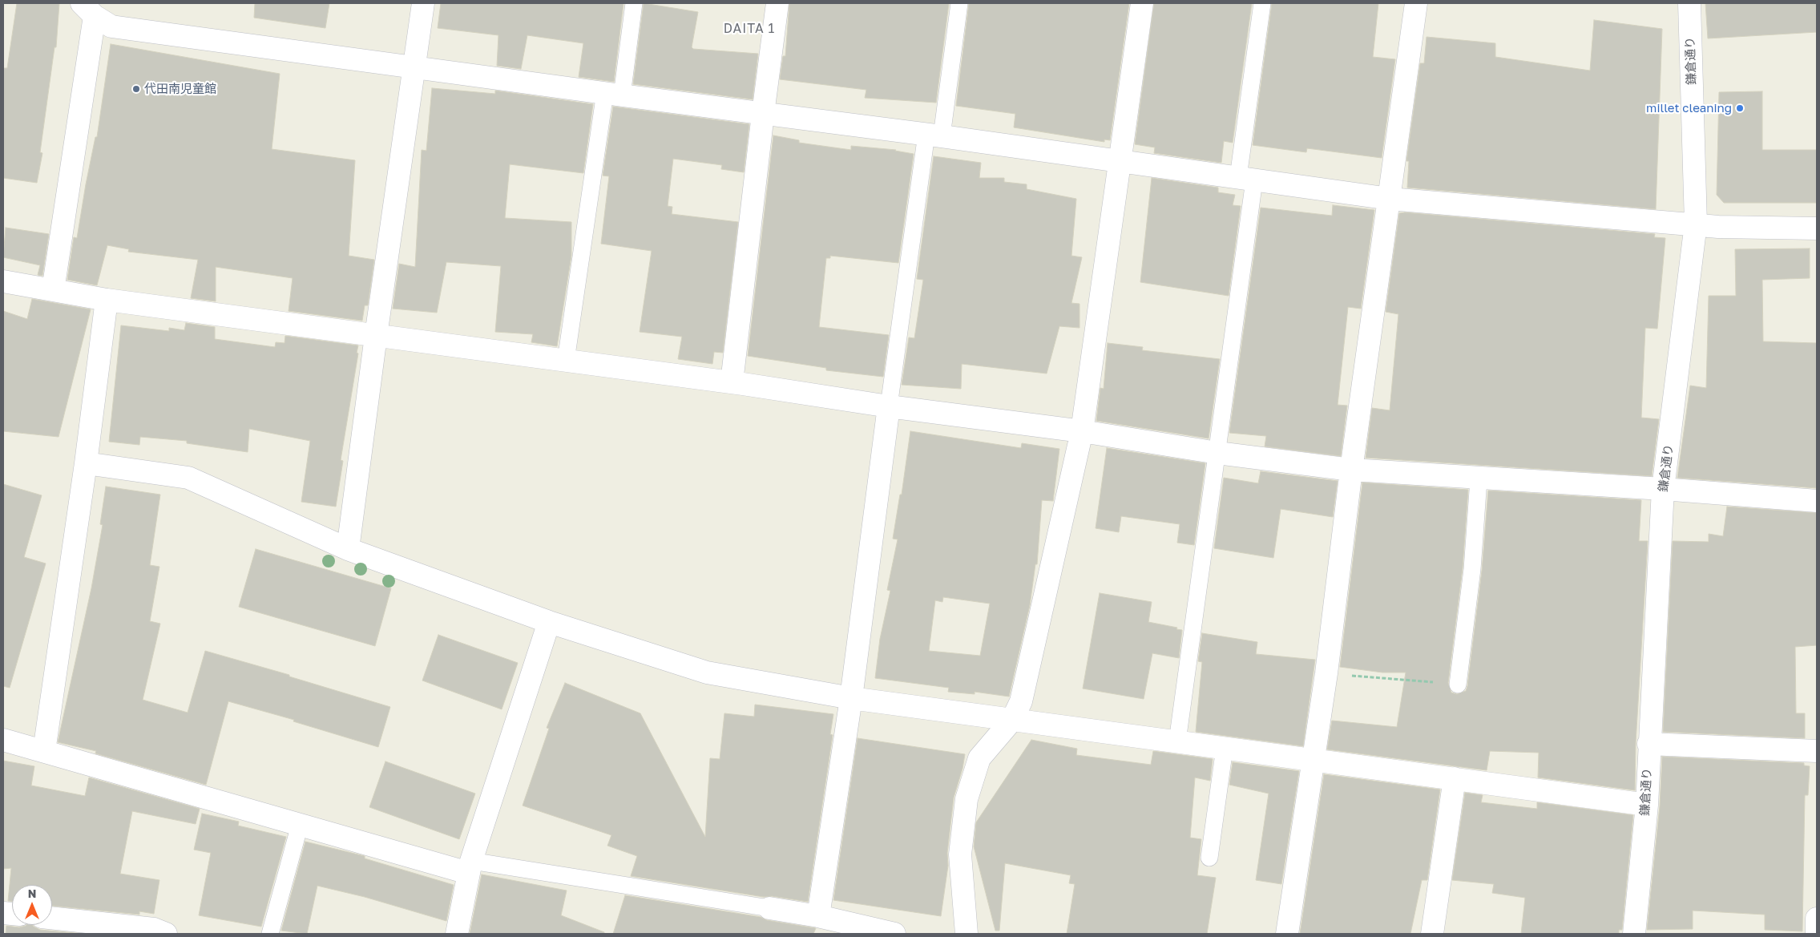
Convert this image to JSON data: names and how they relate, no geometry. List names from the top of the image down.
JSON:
{
  "streets": {
    "street": ["鎌倉通り"]
  },
  "districts": ["DAITA 1"],
  "places": ["代田南児童館", "millet cleaning"],
  "north": "top"
}
